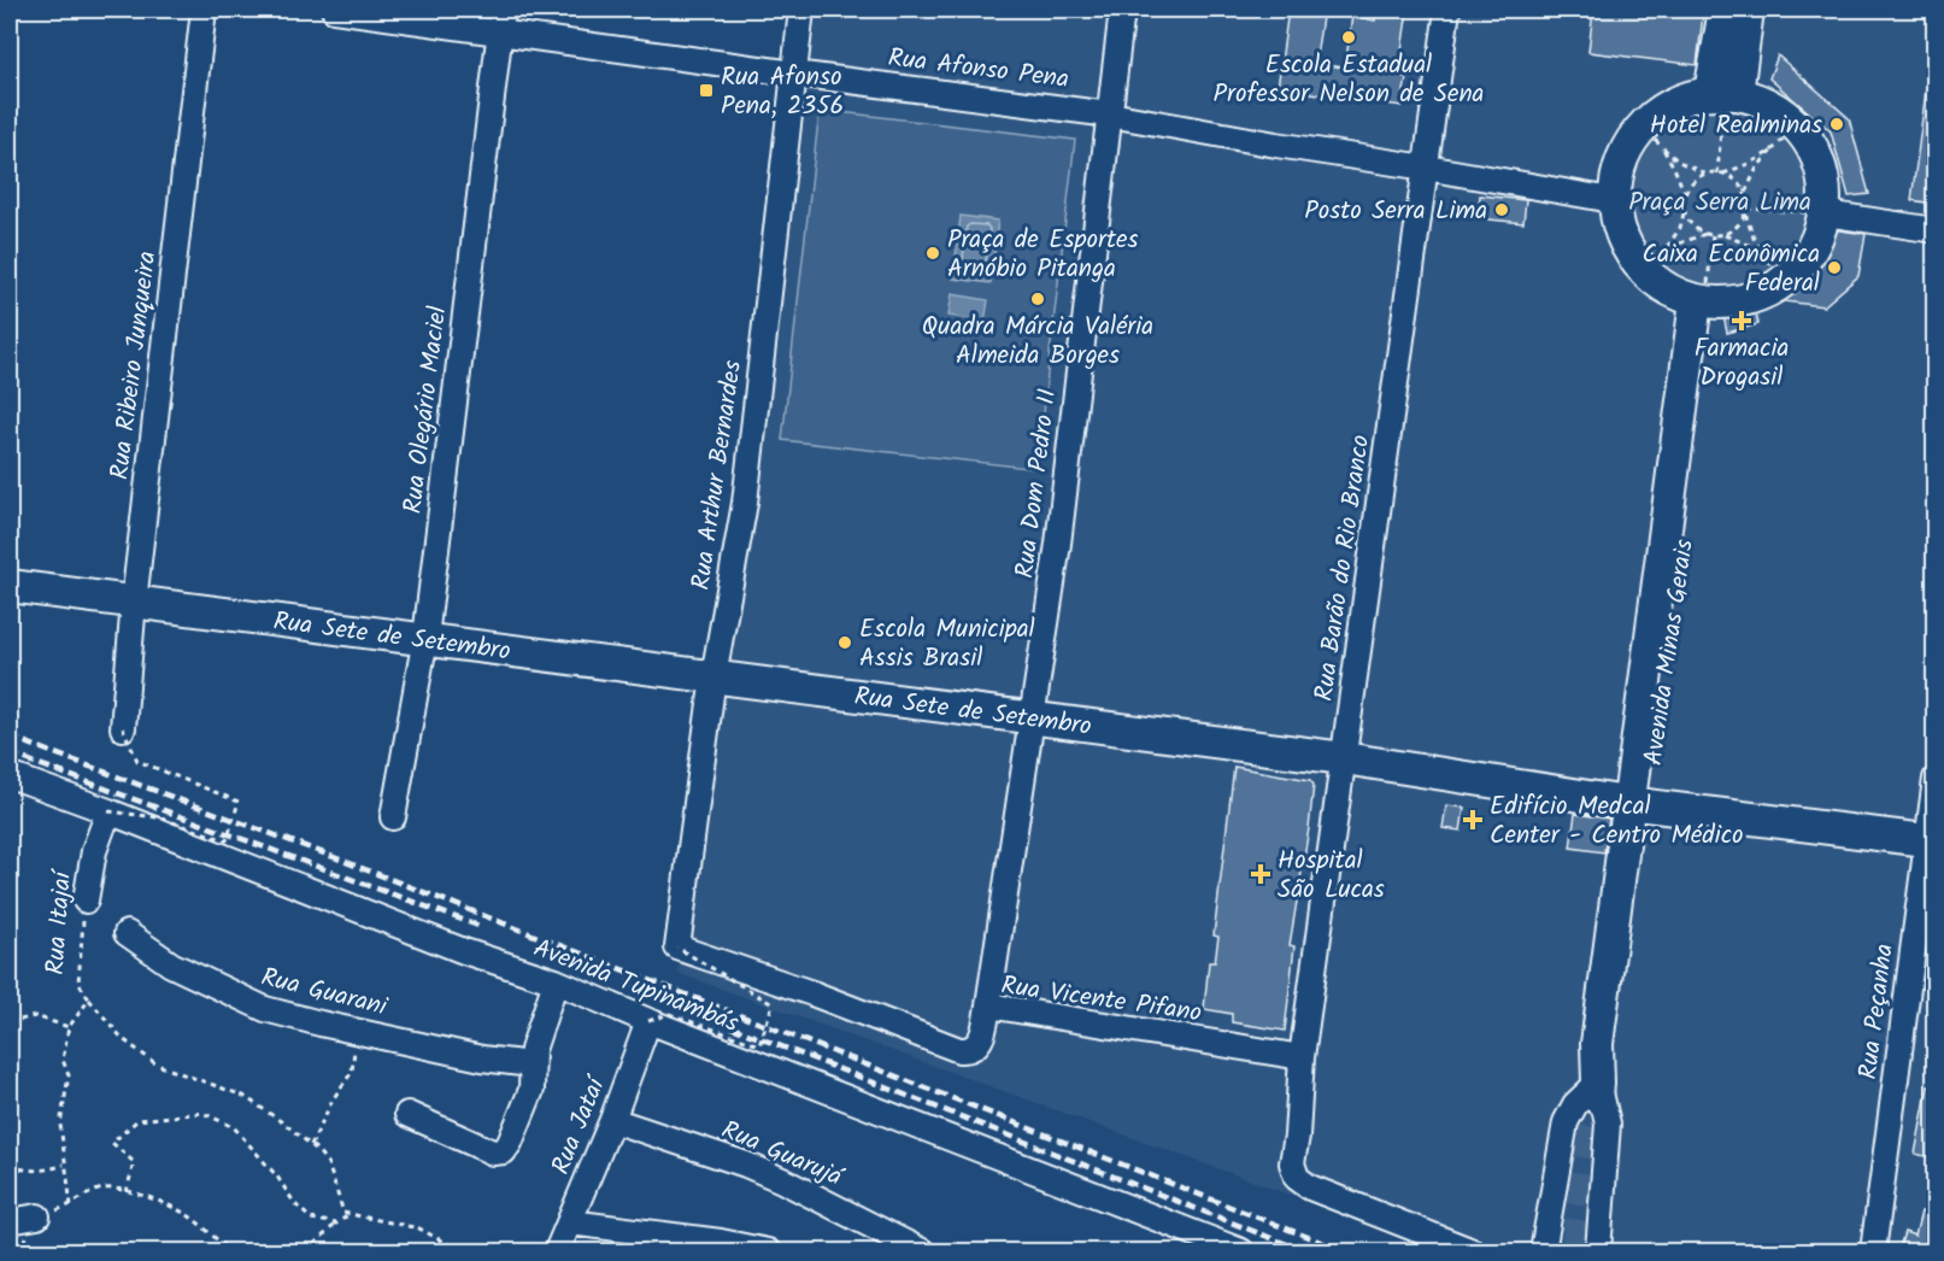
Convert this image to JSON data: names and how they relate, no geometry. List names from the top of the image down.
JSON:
{
  "streets": {
    "main road": ["Rua Sete de Setembro", "Avenida Minas Gerais"],
    "street": [
      "Rua Afonso Pena",
      "Rua Ribeiro Junqueira",
      "Rua Olegário Maciel",
      "Rua Arthur Bernardes",
      "Rua Dom Pedro II",
      "Rua Barão do Rio Branco",
      "Rua Itajaí",
      "Avenida Tupinambás",
      "Rua Guarani",
      "Rua Vicente Pifano",
      "Rua Peçanha",
      "Rua Jataí",
      "Rua Guarujá"
    ]
  },
  "crossings": [
    ["Rua Afonso Pena", "Rua Olegário Maciel"],
    ["Rua Afonso Pena", "Rua Arthur Bernardes"],
    ["Rua Afonso Pena", "Rua Dom Pedro II"],
    ["Rua Afonso Pena", "Rua Barão do Rio Branco"],
    ["Rua Ribeiro Junqueira", "Rua Sete de Setembro"],
    ["Rua Olegário Maciel", "Rua Sete de Setembro"],
    ["Rua Arthur Bernardes", "Rua Sete de Setembro"],
    ["Rua Arthur Bernardes", "Rua Vicente Pifano"],
    ["Rua Dom Pedro II", "Rua Sete de Setembro"],
    ["Rua Dom Pedro II", "Rua Vicente Pifano"],
    ["Rua Barão do Rio Branco", "Rua Sete de Setembro"],
    ["Rua Barão do Rio Branco", "Rua Vicente Pifano"],
    ["Rua Sete de Setembro", "Avenida Minas Gerais"],
    ["Rua Sete de Setembro", "Rua Peçanha"],
    ["Rua Itajaí", "Avenida Tupinambás"],
    ["Avenida Tupinambás", "Rua Jataí"],
    ["Rua Jataí", "Rua Guarujá"]
  ],
  "parks": ["Praça Serra Lima"],
  "places": {
    "other": [
      "Escola Estadual Professor Nelson de Sena",
      "Hotel Realminas",
      "Posto Serra Lima",
      "Praça de Esportes Arnóbio Pitanga",
      "Caixa Econômica Federal",
      "Quadra Márcia Valéria Almeida Borges",
      "Escola Municipal Assis Brasil"
    ],
    "transit": ["Rua Afonso Pena, 2356"],
    "health": ["Farmacia Drogasil", "Edifício Medcal Center - Centro Médico", "Hospital São Lucas"]
  }
}
